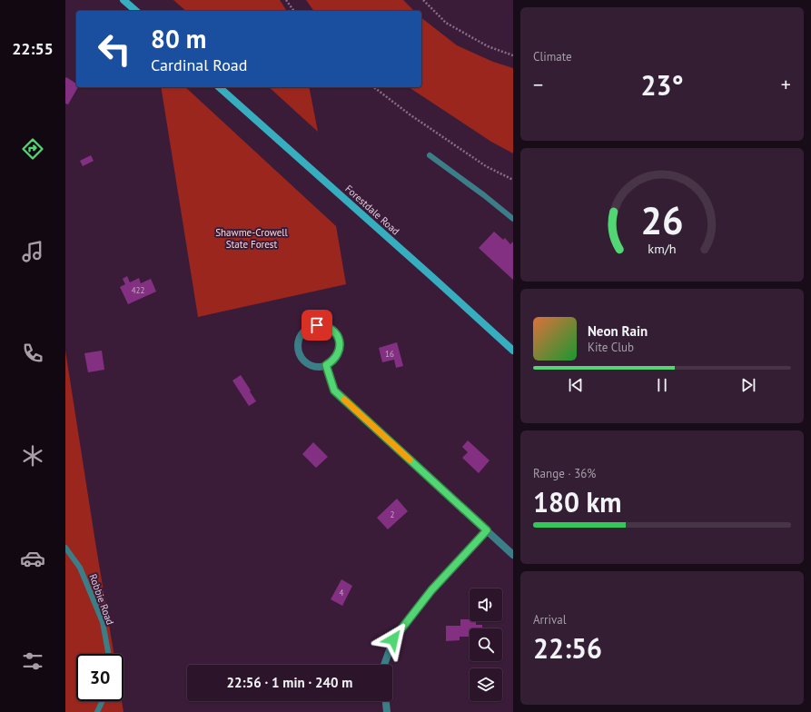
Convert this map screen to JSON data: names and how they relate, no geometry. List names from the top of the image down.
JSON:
{
  "streets": {
    "main road": ["Forestdale Road"],
    "lane": ["Robbie Road"]
  },
  "parks": ["Shawme-Crowell State Forest"],
  "house_numbers": [
    "422",
    "16",
    "2",
    "4"
  ],
  "page": {
    "tabs": "22:55",
    "tile": [
      "Climate",
      ["Range · 36%", "180 km"],
      ["Arrival", "22:56"]
    ],
    "turn": ["80 m", "Cardinal Road"],
    "heat": ["−", "23°", "+"],
    "song": ["Neon Rain", "Kite Club"],
    "limit": "30",
    "trip": "22:56 · 1 min · 240 m",
    "gauge": ["26", "km/h"]
  }
}
